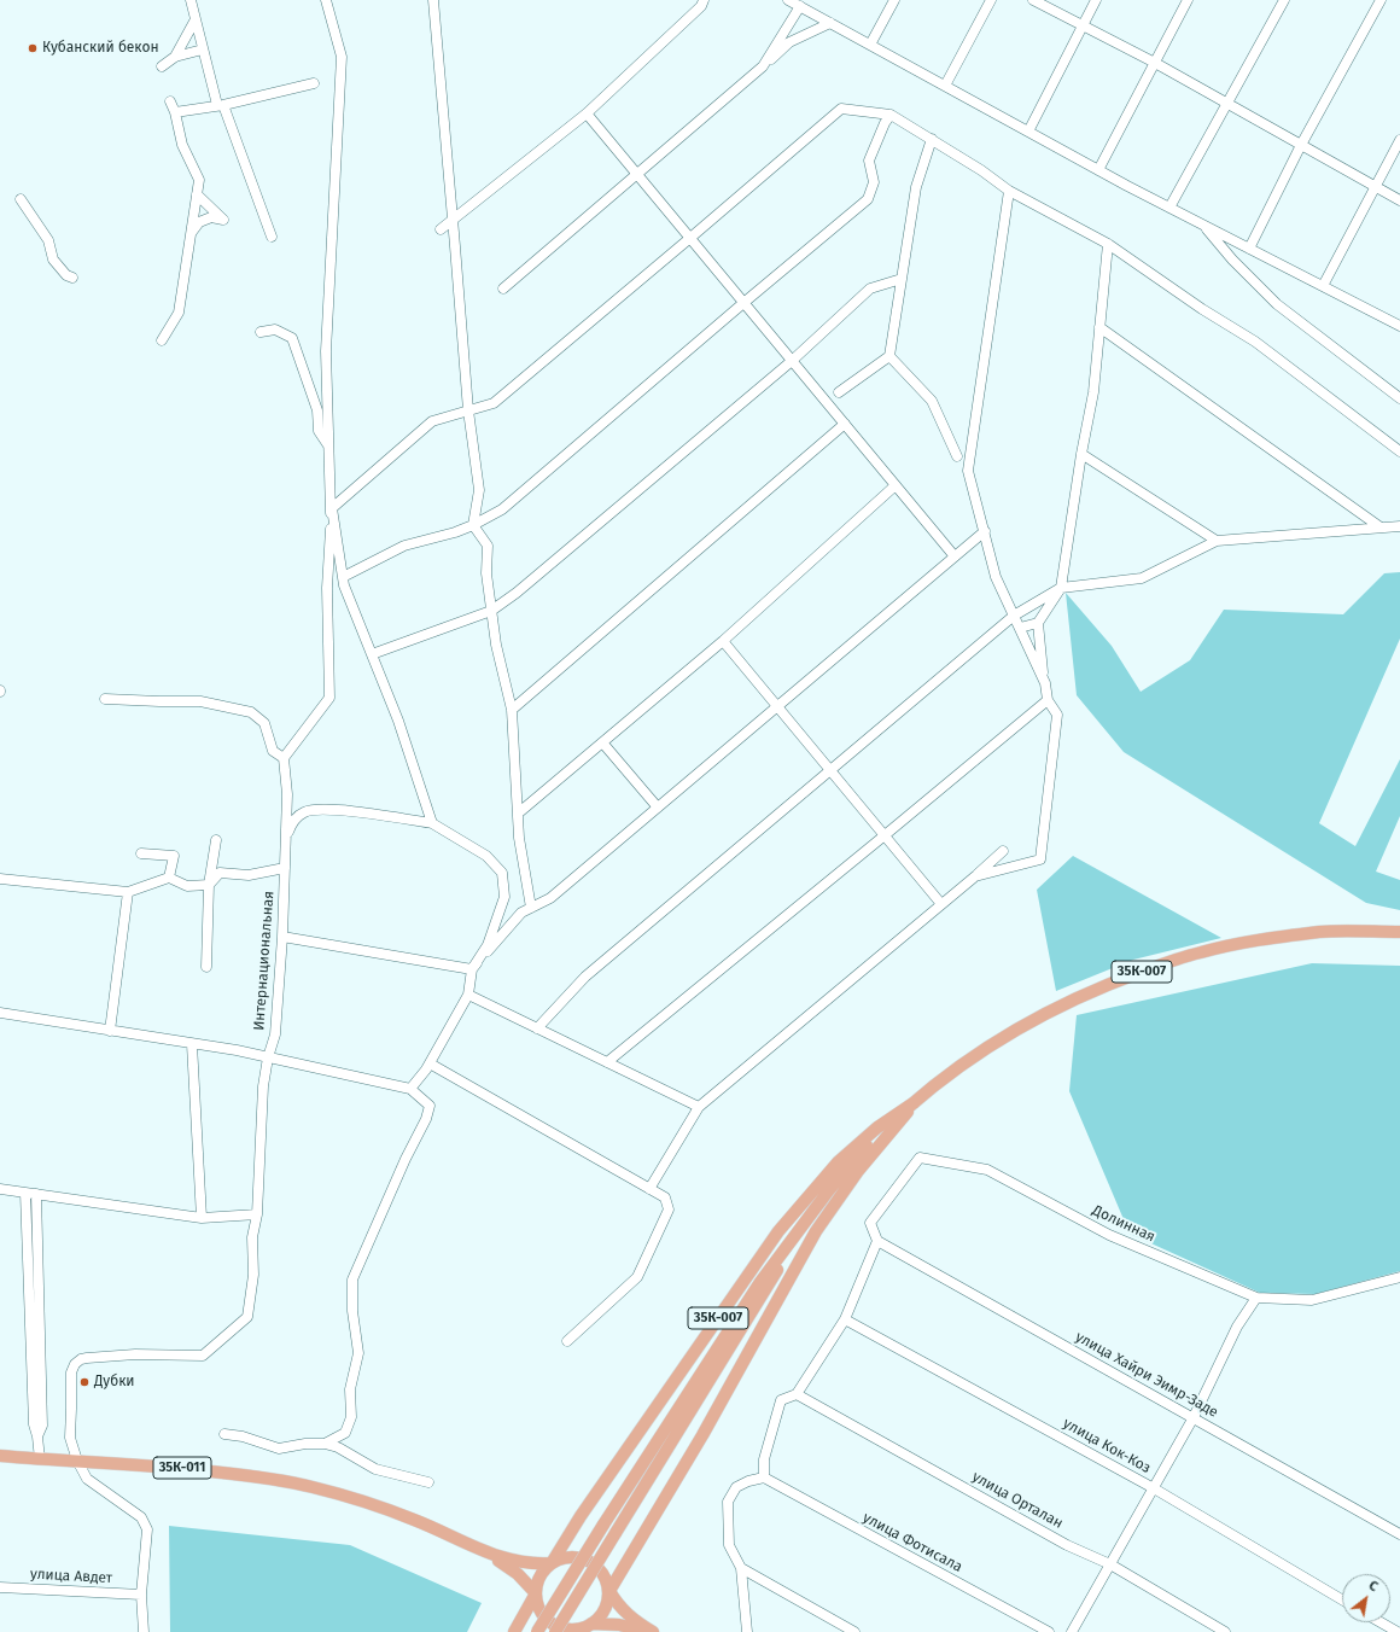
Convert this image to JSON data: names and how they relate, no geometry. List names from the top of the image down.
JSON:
{
  "streets": {
    "main road": ["35К-007", "35К-011"],
    "street": [
      "Интернациональная",
      "Долинная",
      "улица Хайри Эимр-Заде",
      "улица Кок-Коз",
      "улица Орталан",
      "улица Фотисала",
      "улица Авдет"
    ]
  },
  "crossings": [
    ["Интернациональная", "35К-011"],
    ["35К-007", "35К-011"],
    ["Долинная", "улица Хайри Эимр-Заде"]
  ],
  "places": ["Кубанский бекон", "Дубки"],
  "north": "top right"
}
